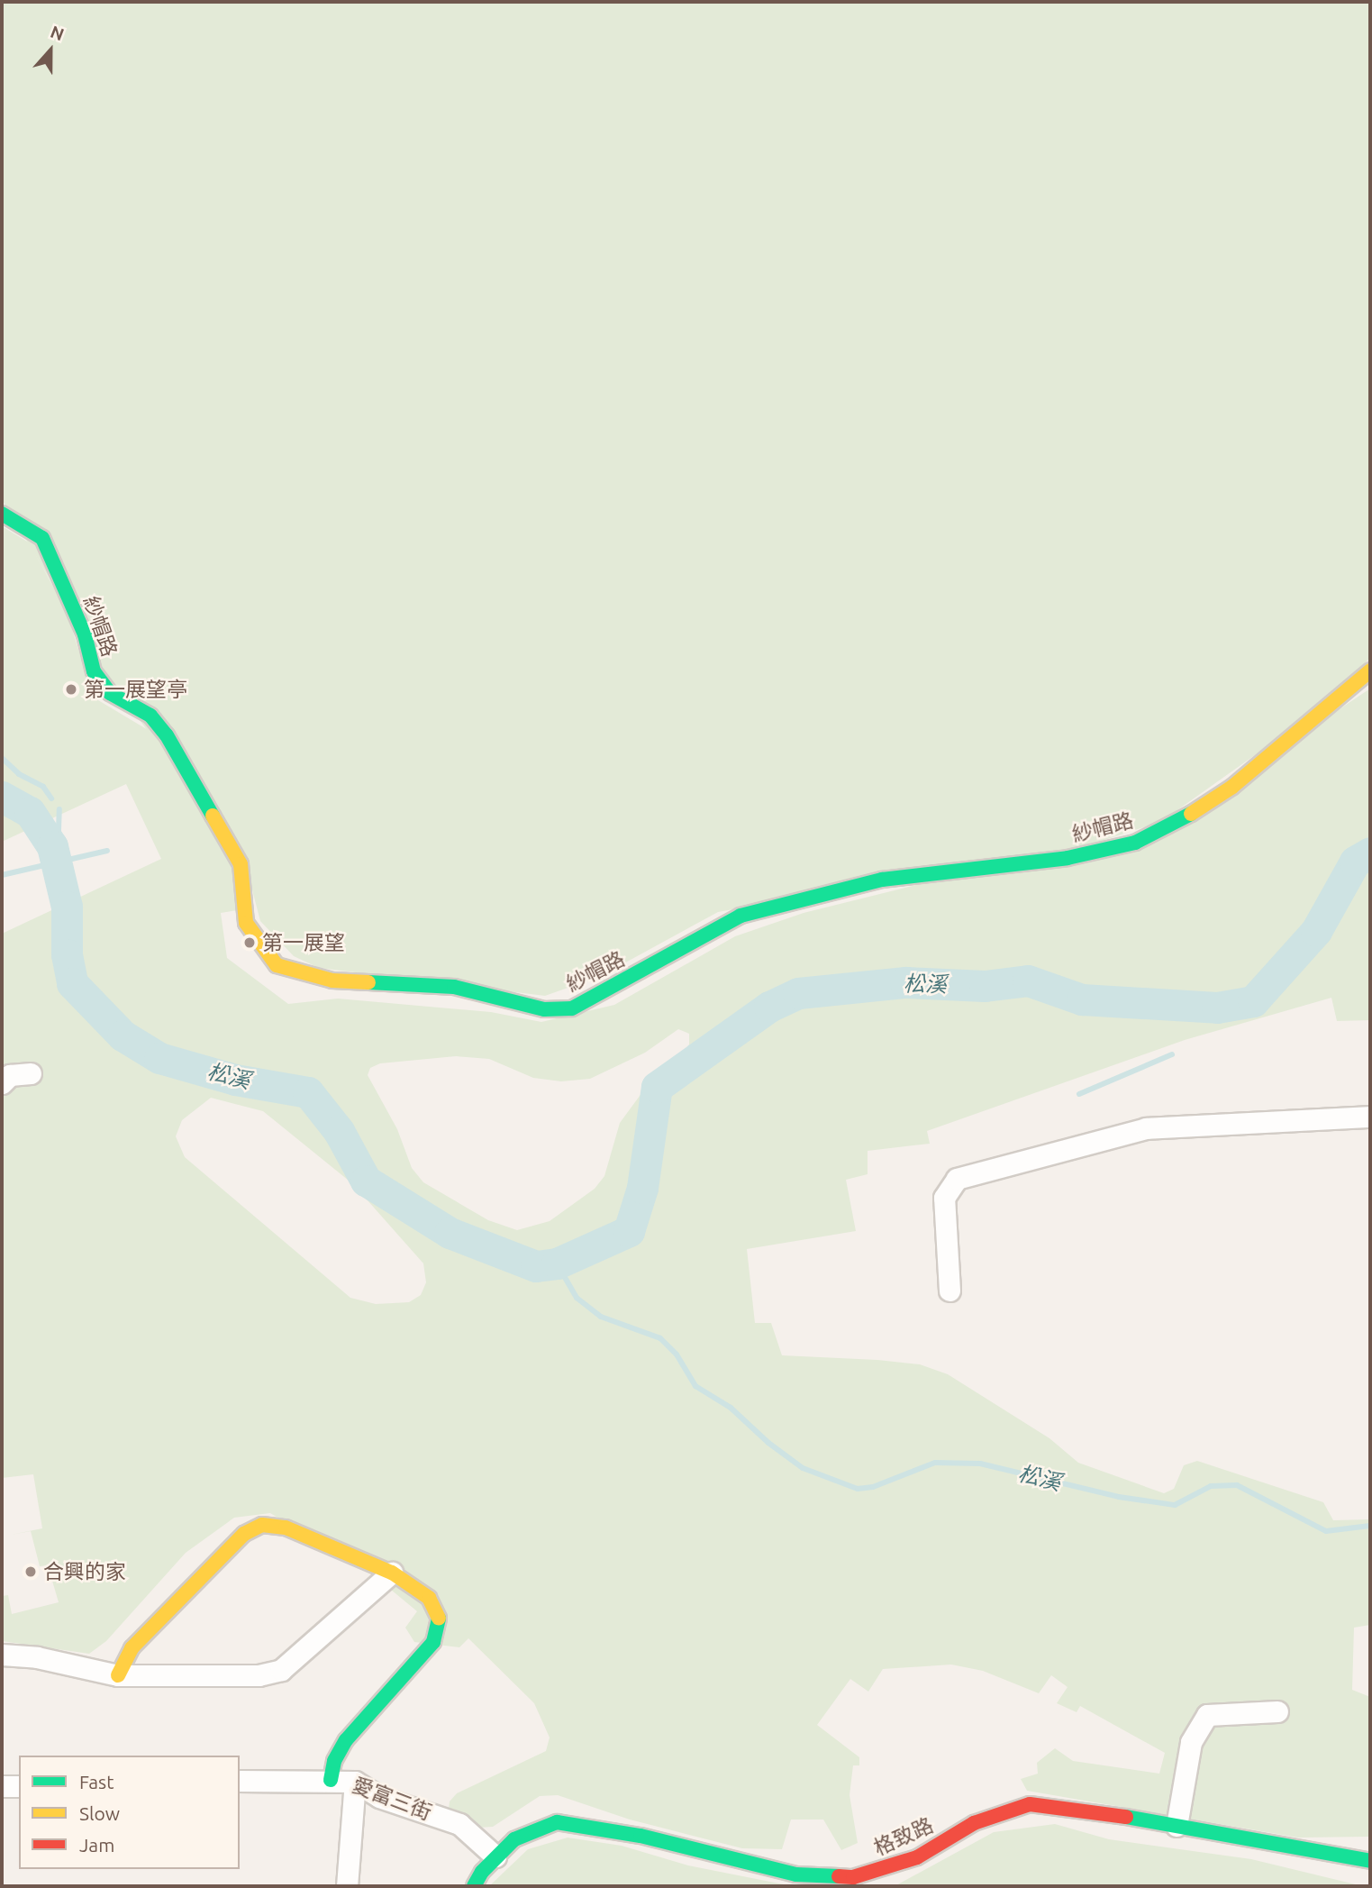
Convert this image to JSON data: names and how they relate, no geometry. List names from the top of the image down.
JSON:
{
  "streets": {
    "street": ["紗帽路", "愛富三街", "格致路"]
  },
  "crossings": [
    ["愛富三街", "格致路"]
  ],
  "water": ["松溪"],
  "places": ["第一展望亭", "第一展望", "合興的家"],
  "legend": ["Fast", "Slow", "Jam"],
  "north": "top"
}
